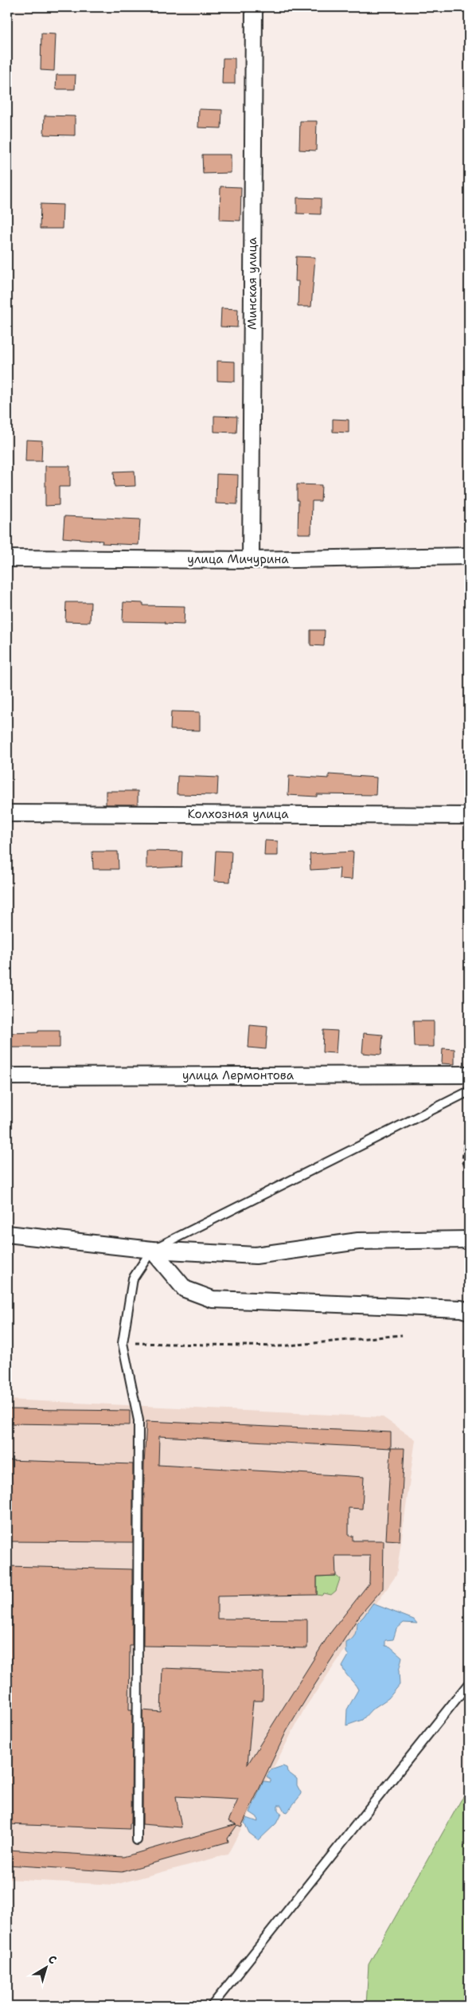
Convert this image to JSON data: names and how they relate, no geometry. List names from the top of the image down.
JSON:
{
  "streets": {
    "street": [
      "Минская улица",
      "улица Мичурина",
      "Колхозная улица",
      "улица Лермонтова"
    ]
  },
  "crossings": [
    ["Минская улица", "улица Мичурина"]
  ],
  "north": "top right"
}
